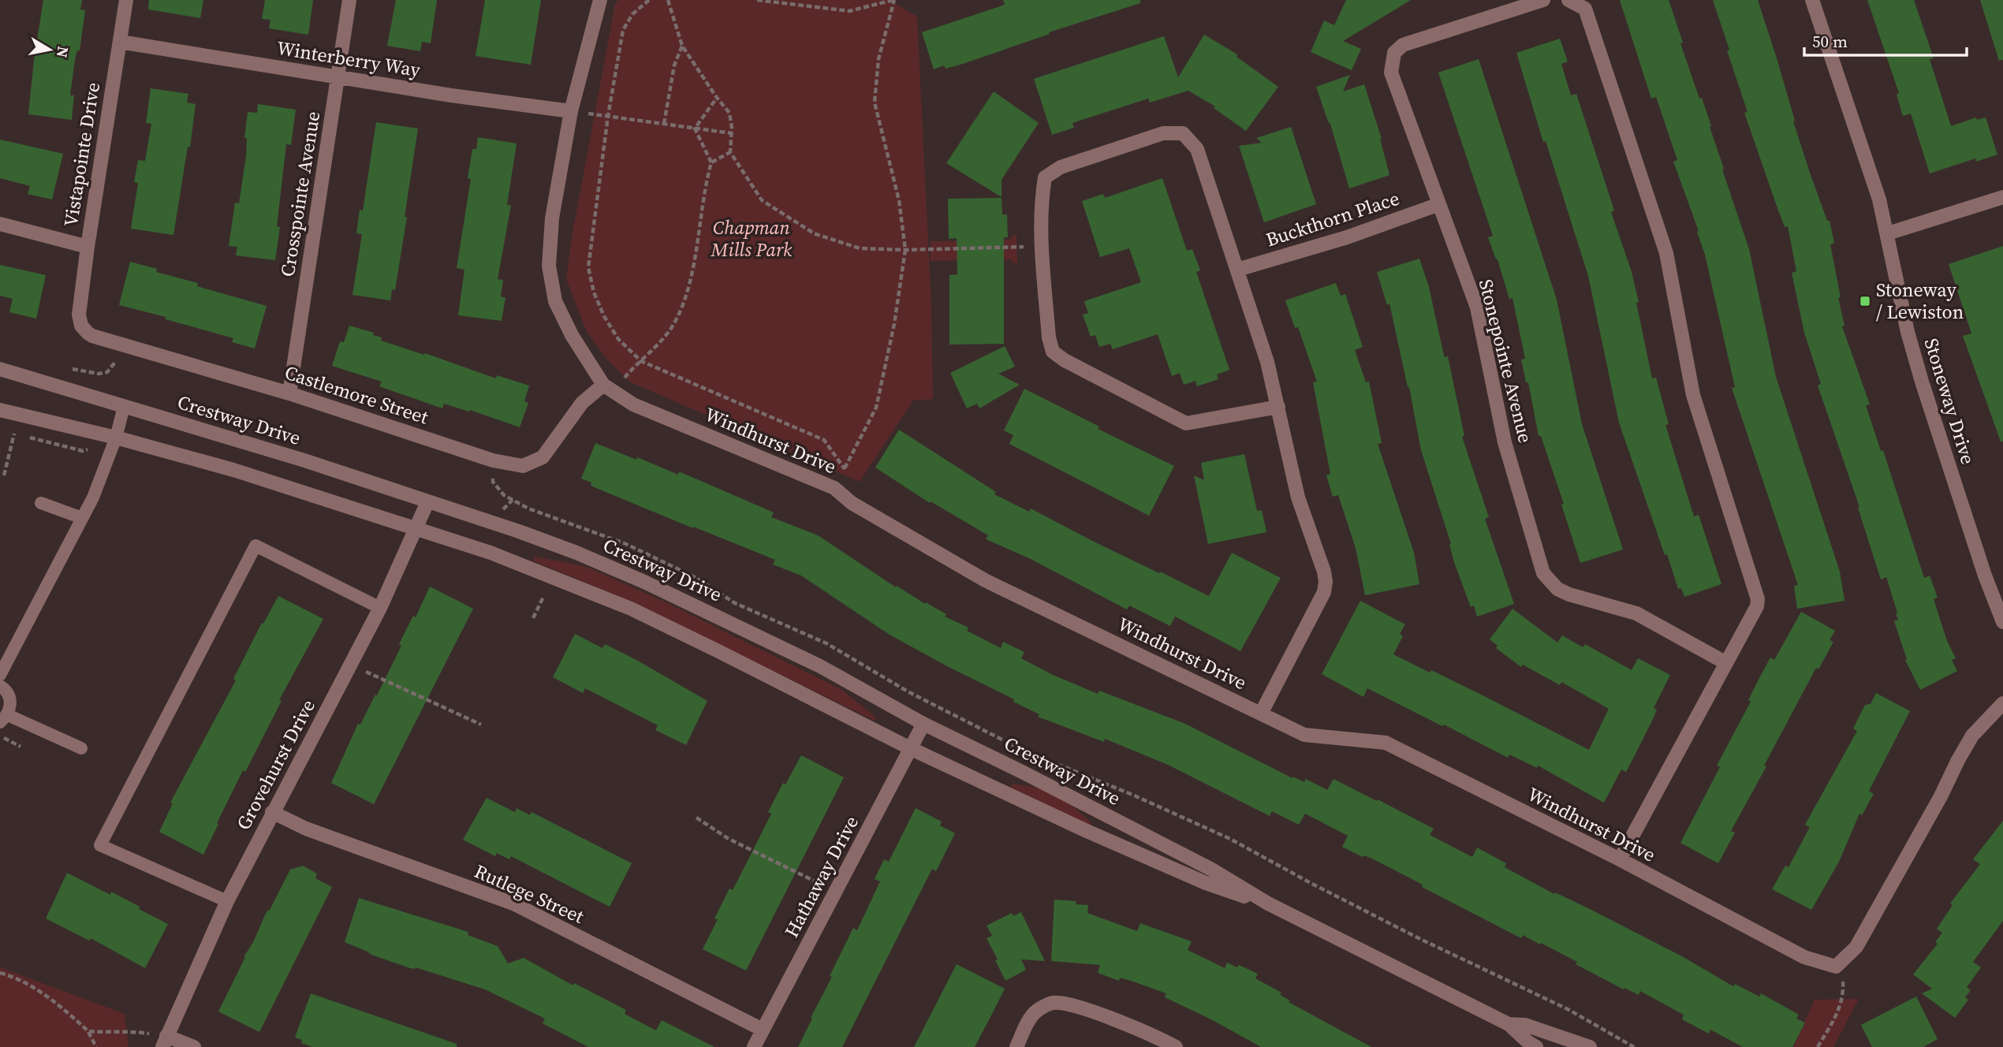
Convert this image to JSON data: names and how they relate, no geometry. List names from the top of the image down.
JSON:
{
  "streets": {
    "street": [
      "Winterberry Way",
      "Vistapointe Drive",
      "Crosspointe Avenue",
      "Buckthorn Place",
      "Stonepointe Avenue",
      "Castlemore Street",
      "Stoneway Drive",
      "Crestway Drive",
      "Windhurst Drive",
      "Grovehurst Drive",
      "Hathaway Drive",
      "Rutlege Street"
    ]
  },
  "crossings": [
    ["Winterberry Way", "Vistapointe Drive"],
    ["Winterberry Way", "Crosspointe Avenue"],
    ["Winterberry Way", "Windhurst Drive"],
    ["Vistapointe Drive", "Castlemore Street"],
    ["Crosspointe Avenue", "Castlemore Street"],
    ["Buckthorn Place", "Stonepointe Avenue"],
    ["Castlemore Street", "Windhurst Drive"],
    ["Crestway Drive", "Grovehurst Drive"],
    ["Crestway Drive", "Hathaway Drive"],
    ["Grovehurst Drive", "Rutlege Street"],
    ["Hathaway Drive", "Rutlege Street"]
  ],
  "parks": ["Chapman Mills Park"],
  "places": {
    "transit": ["Stoneway / Lewiston"]
  },
  "scale_bar": "50 m",
  "north": "right"
}
